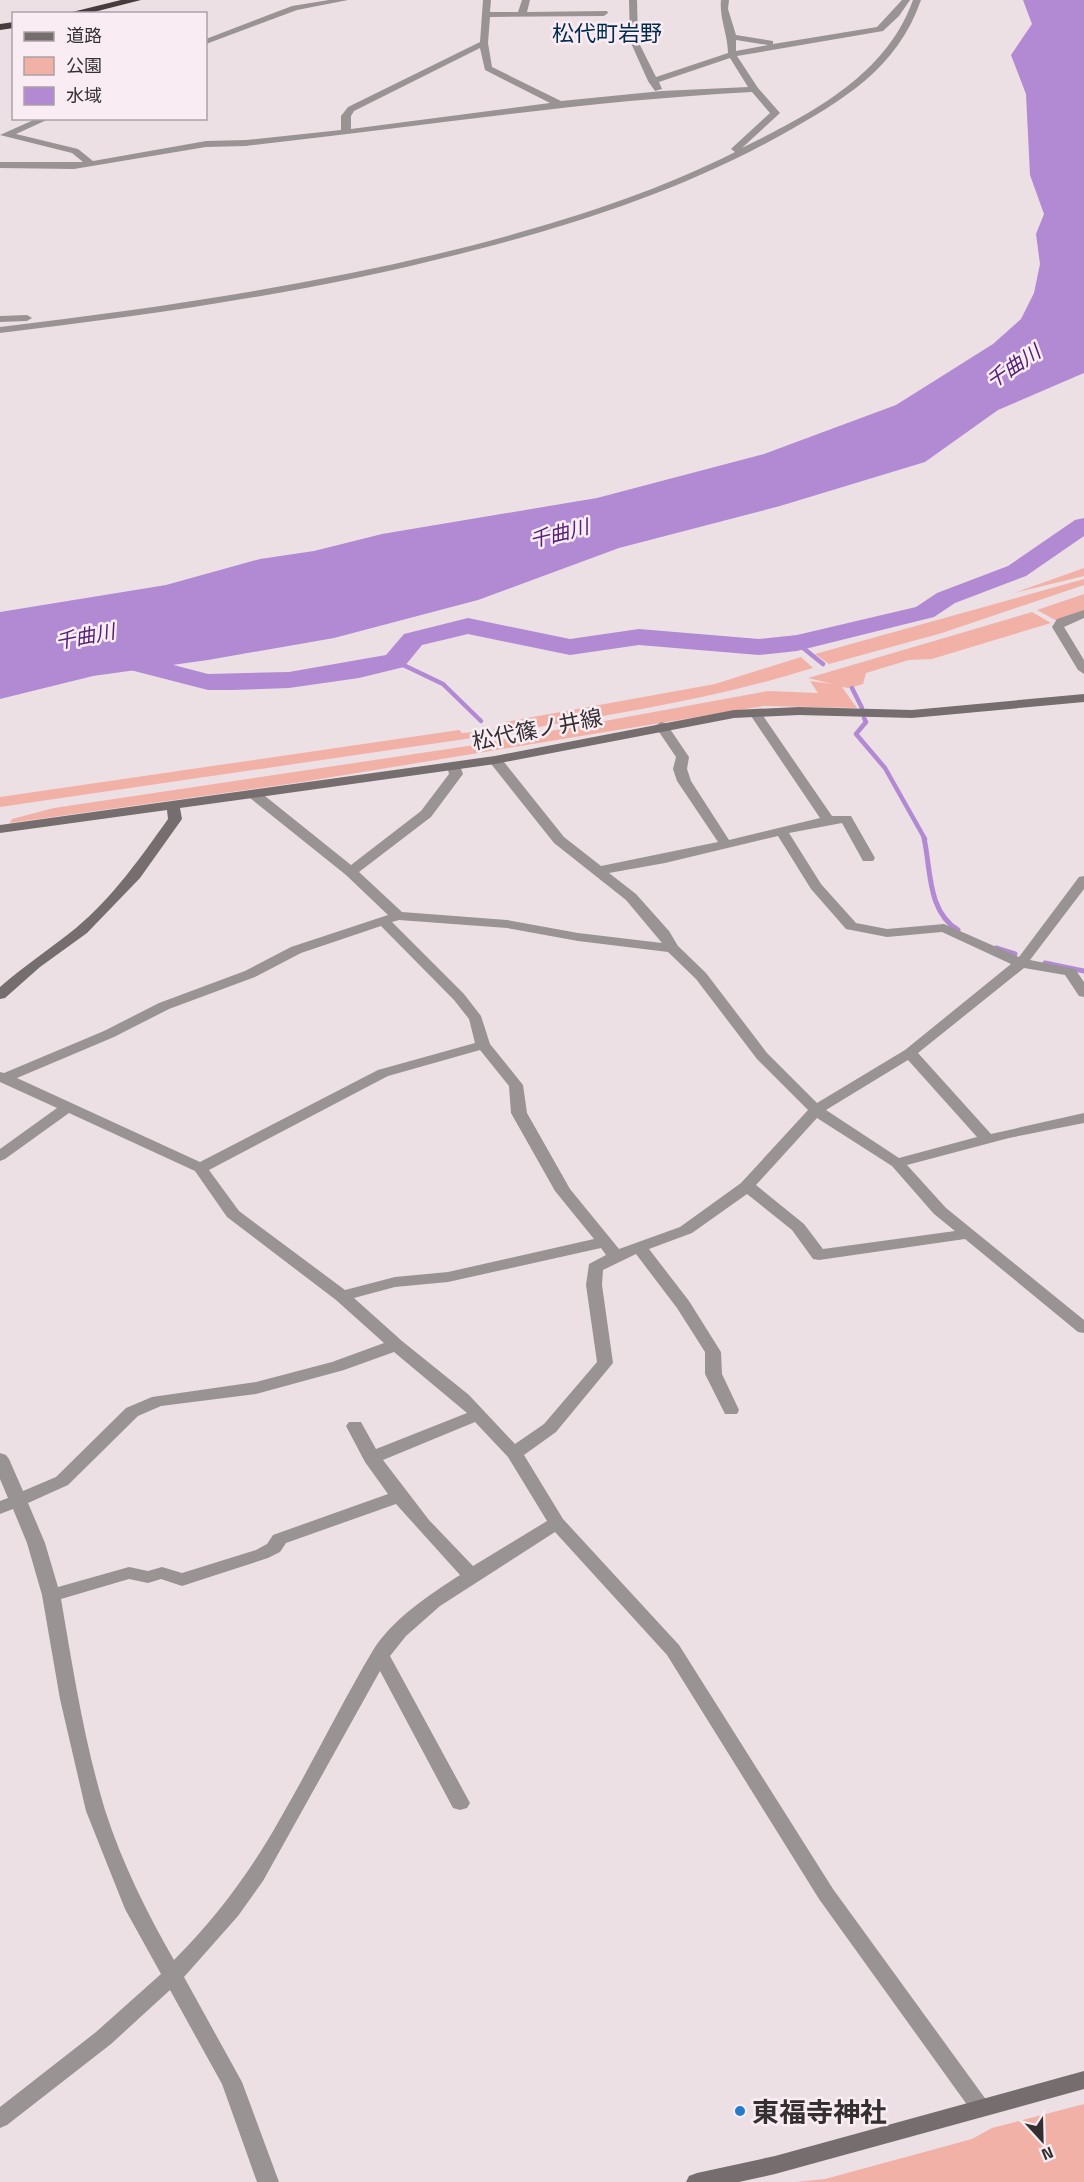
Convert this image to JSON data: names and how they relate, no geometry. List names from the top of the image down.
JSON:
{
  "streets": {
    "main road": ["松代篠ノ井線"]
  },
  "districts": ["松代町岩野"],
  "water": ["千曲川"],
  "places": ["東福寺神社"],
  "legend": ["道路", "公園", "水域"],
  "north": "bottom"
}
